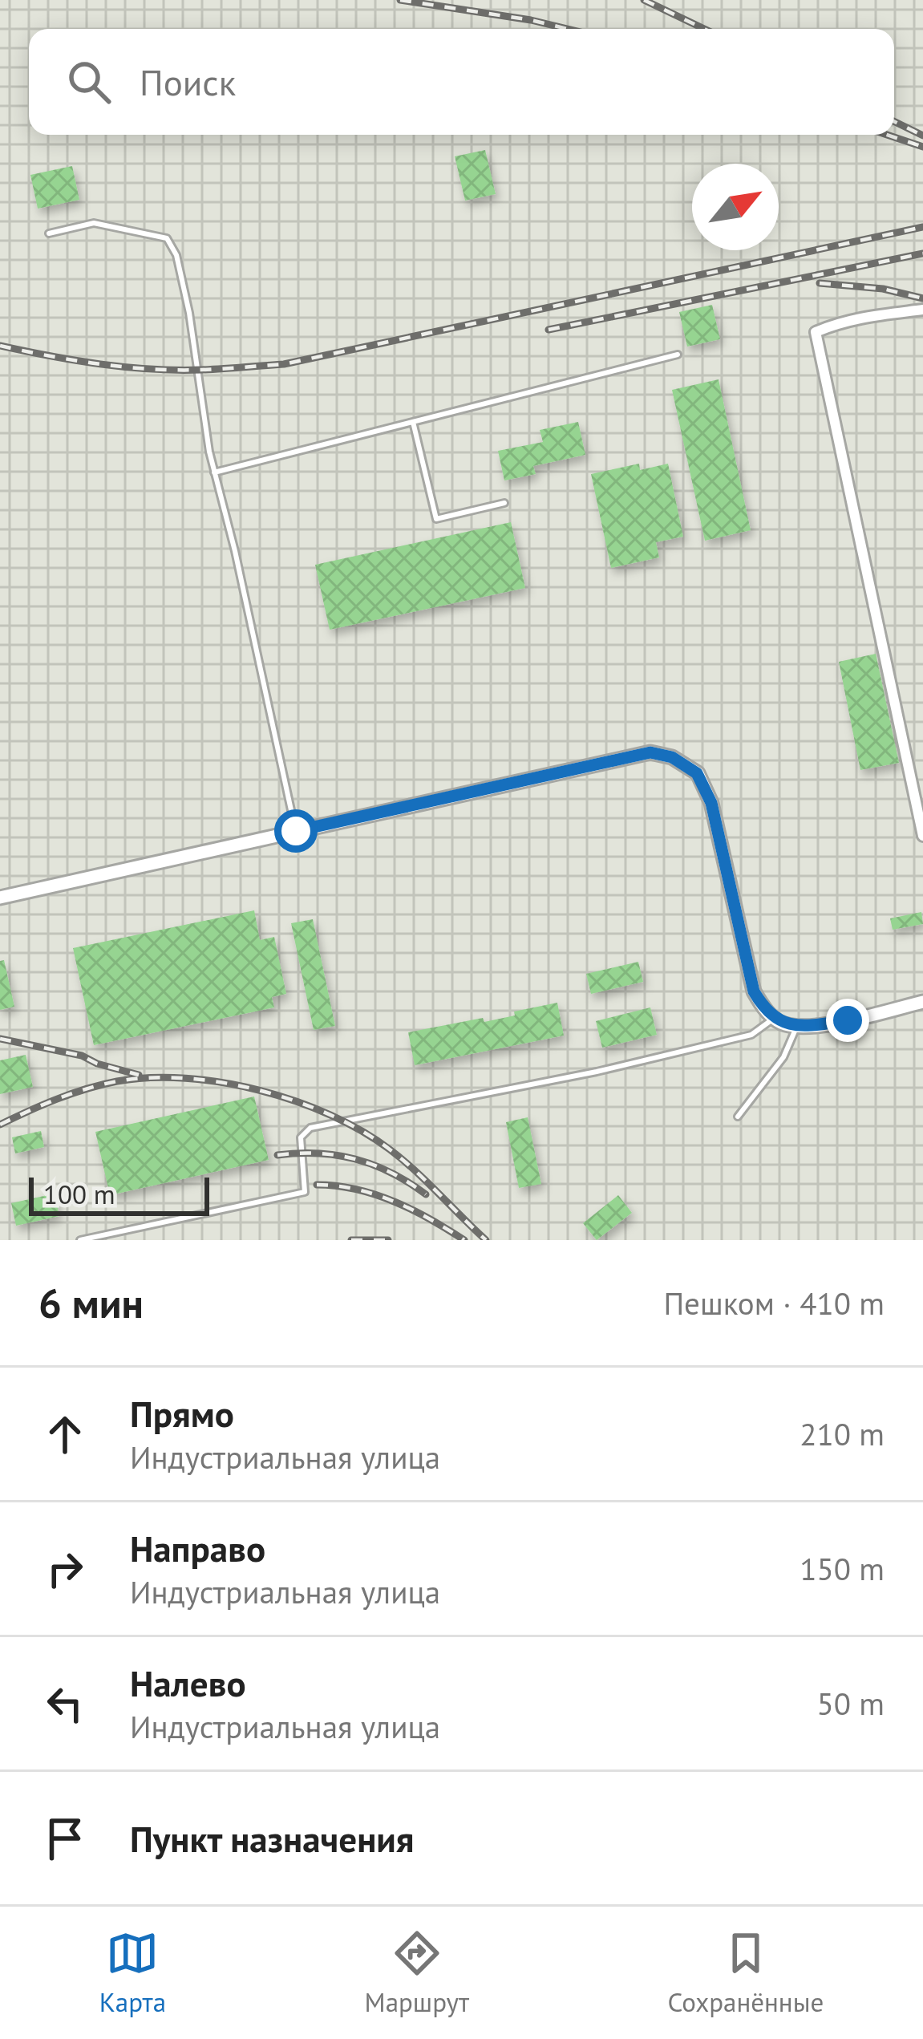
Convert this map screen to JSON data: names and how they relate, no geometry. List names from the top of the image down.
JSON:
{
  "scale_bar": "100 m",
  "north": "top right",
  "page": {
    "search": "Поиск",
    "scale": "100 m",
    "heading": ["6 мин", "Пешком · 410 m"],
    "list": [
      ["Прямо", "Индустриальная улица", "210 m"],
      ["Направо", "Индустриальная улица", "150 m"],
      ["Налево", "Индустриальная улица", "50 m"],
      "Пункт назначения"
    ],
    "nav": ["Карта", "Маршрут", "Сохранённые"]
  }
}
